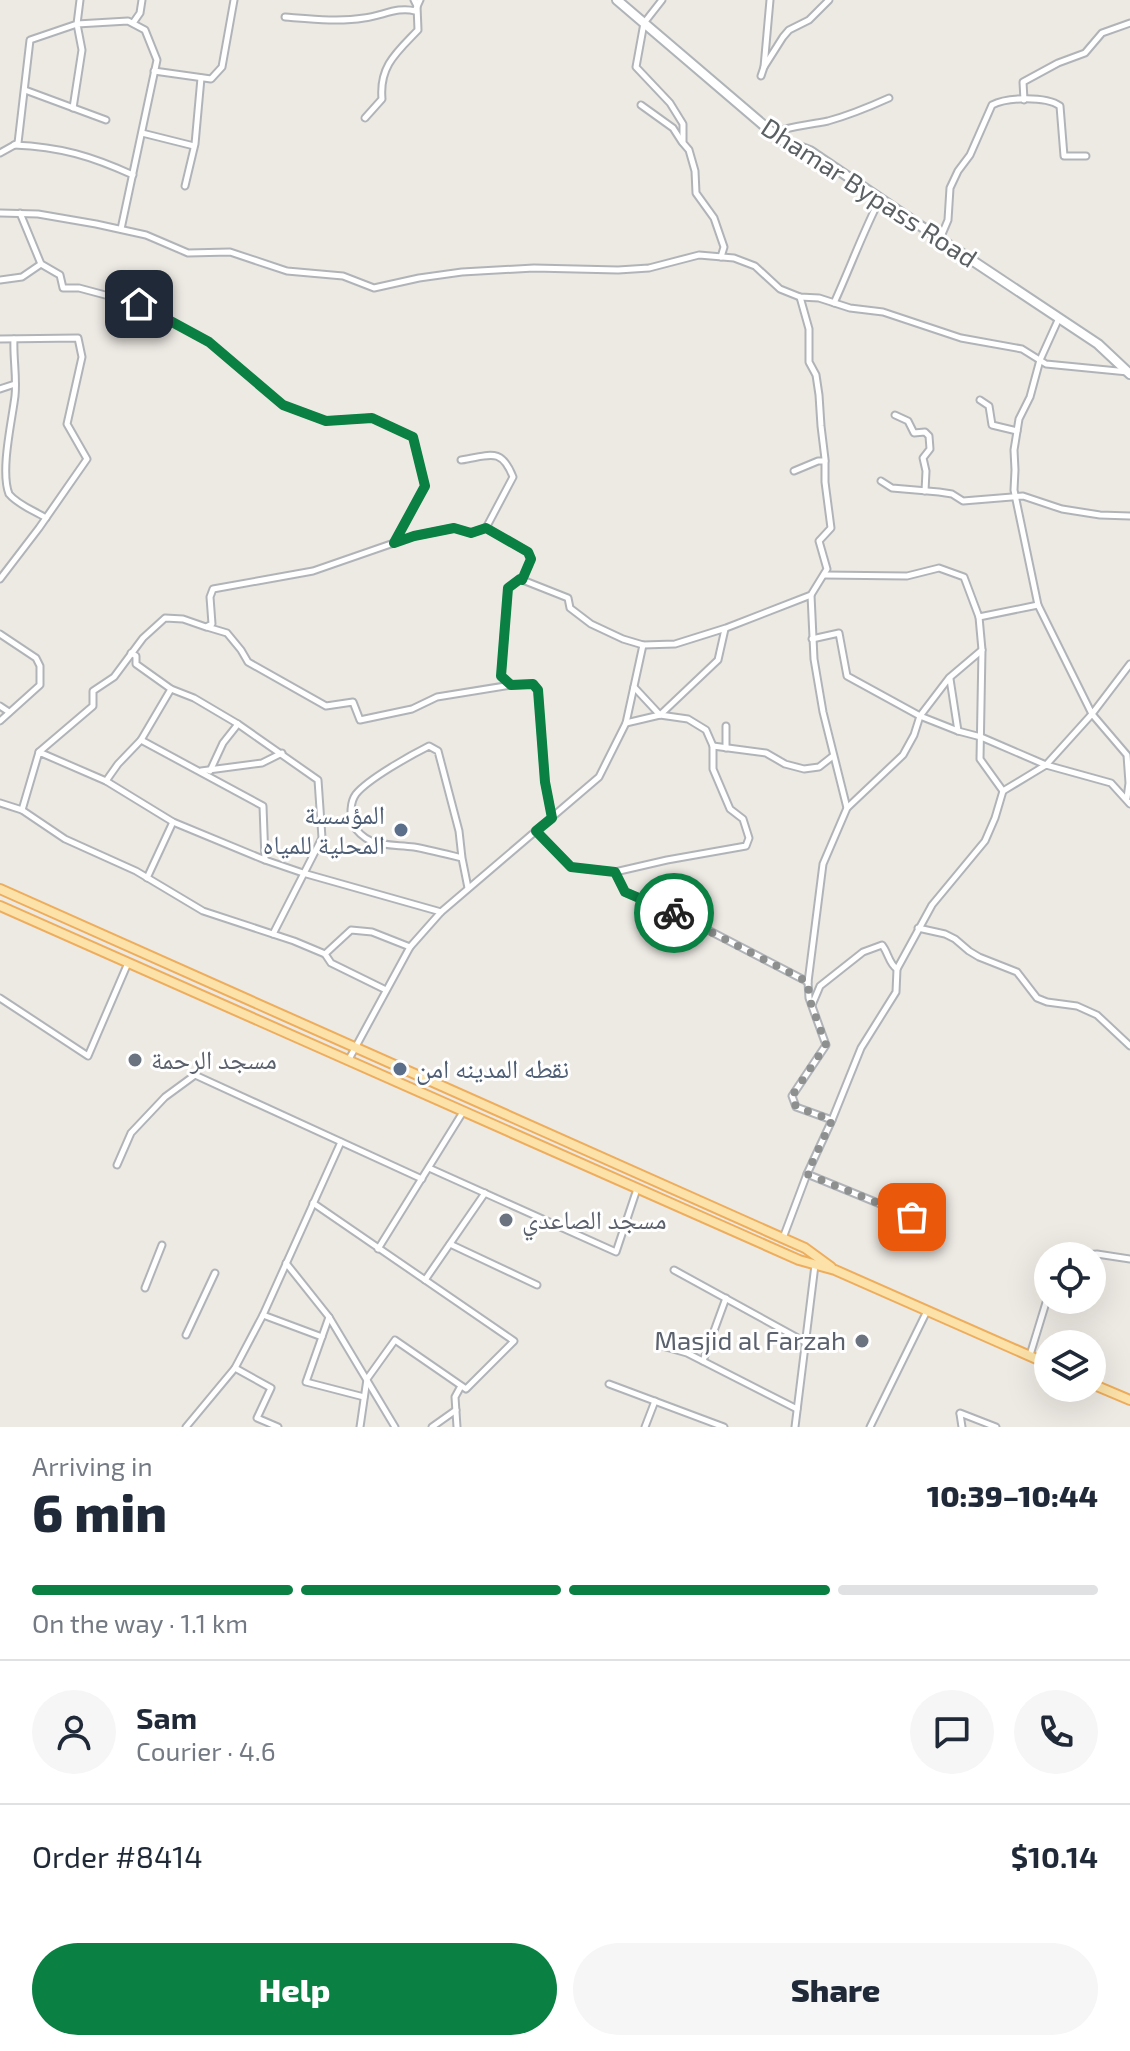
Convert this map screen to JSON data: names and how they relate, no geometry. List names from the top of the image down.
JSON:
{
  "streets": {
    "main road": ["Dhamar Bypass Road"]
  },
  "places": [
    "المؤسسة المحلية للمياه",
    "مسجد الرحمة",
    "نقطه المدينه امن",
    "مسجد الصاعدي",
    "Masjid al Farzah"
  ],
  "page": {
    "heading": ["6 min", "Arriving in", "10:39–10:44"],
    "panel": [
      "Sam",
      "Courier · 4.6",
      "Order #8414",
      "$10.14"
    ],
    "bar": "On the way · 1.1 km",
    "buttons": ["Help", "Share"]
  }
}
